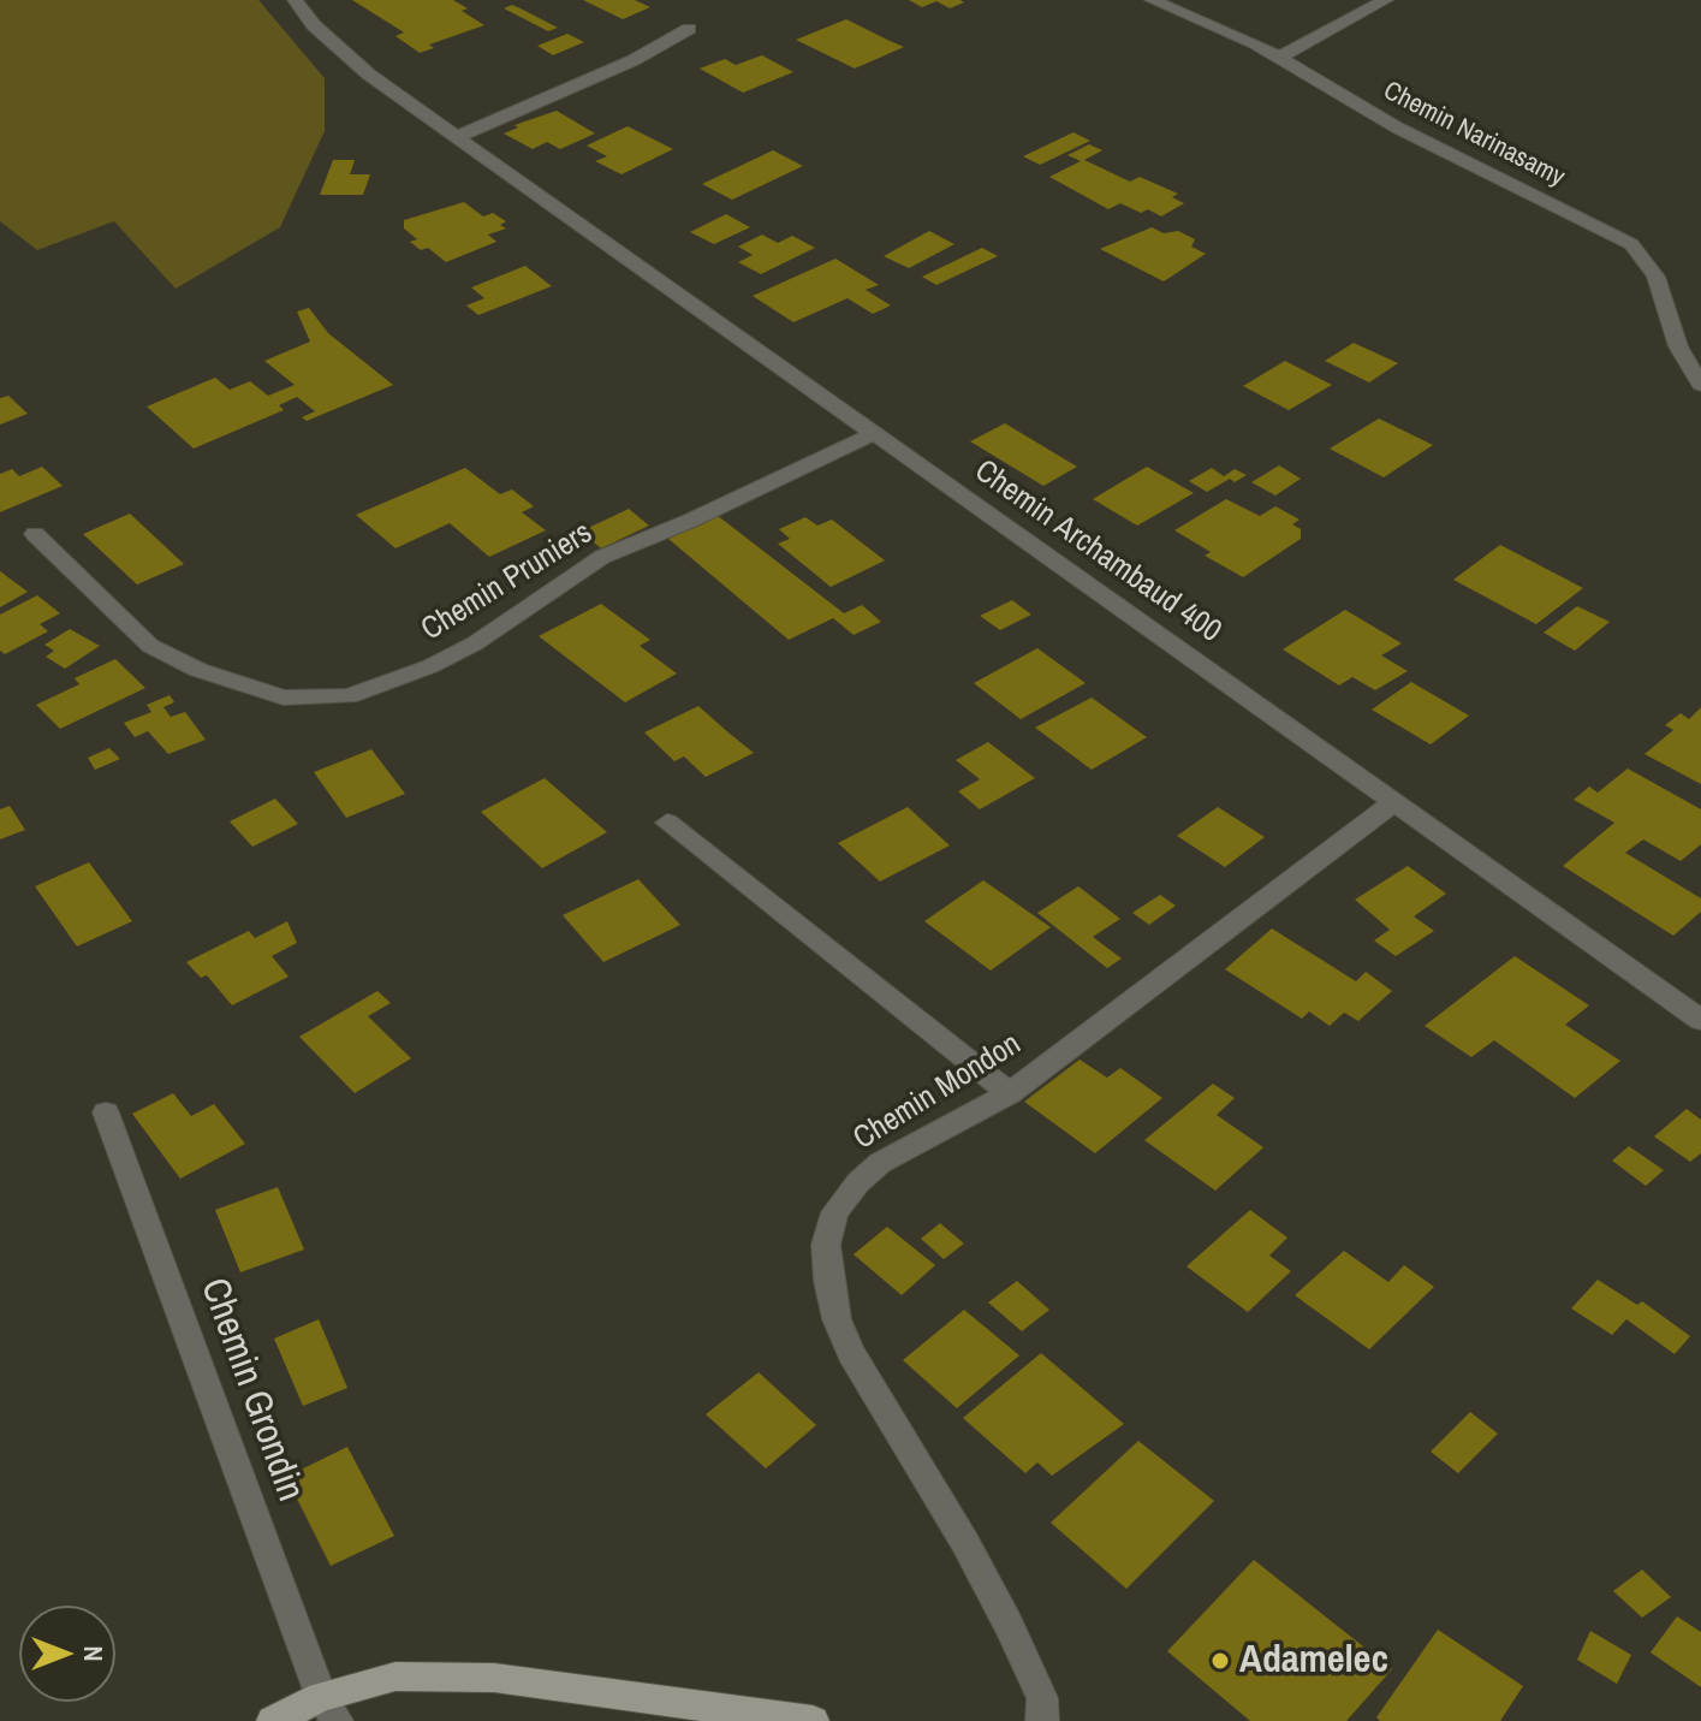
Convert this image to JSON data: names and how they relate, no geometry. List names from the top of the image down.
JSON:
{
  "streets": {
    "street": [
      "Chemin Narinasamy",
      "Chemin Archambaud 400",
      "Chemin Pruniers",
      "Chemin Mondon",
      "Chemin Grondin"
    ]
  },
  "crossings": [
    ["Chemin Archambaud 400", "Chemin Pruniers"],
    ["Chemin Archambaud 400", "Chemin Mondon"]
  ],
  "places": ["Adamelec"],
  "north": "right"
}
